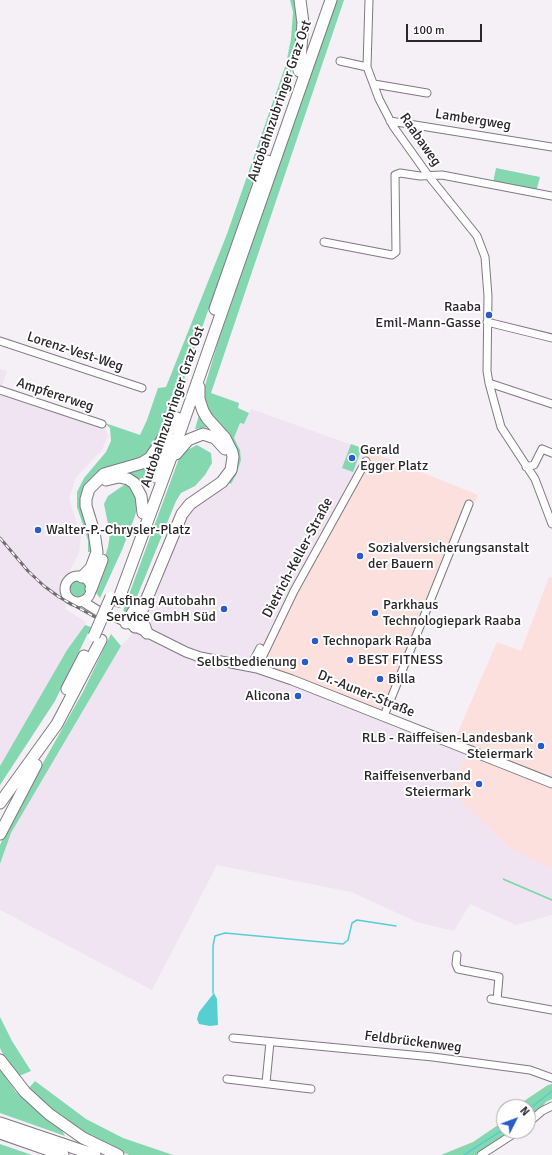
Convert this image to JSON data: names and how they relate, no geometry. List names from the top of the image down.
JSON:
{
  "streets": {
    "highway": ["Autobahnzubringer Graz Ost"],
    "main road": ["Dr.-Auner-Straße"],
    "street": [
      "Lambergweg",
      "Raabaweg",
      "Lorenz-Vest-Weg",
      "Ampfererweg",
      "Dietrich-Keller-Straße",
      "Feldbrückenweg"
    ]
  },
  "crossings": [
    ["Lambergweg", "Raabaweg"],
    ["Dietrich-Keller-Straße", "Dr.-Auner-Straße"]
  ],
  "places": [
    "Raaba Emil-Mann-Gasse",
    "Gerald Egger Platz",
    "Walter-P.-Chrysler-Platz",
    "Sozialversicherungsanstalt der Bauern",
    "Asfinag Autobahn Service GmbH Süd",
    "Parkhaus Technologiepark Raaba",
    "Technopark Raaba",
    "BEST FITNESS",
    "Selbstbedienung",
    "Billa",
    "Alicona",
    "RLB - Raiffeisen-Landesbank Steiermark",
    "Raiffeisenverband Steiermark"
  ],
  "scale_bar": "100 m",
  "north": "top right"
}
